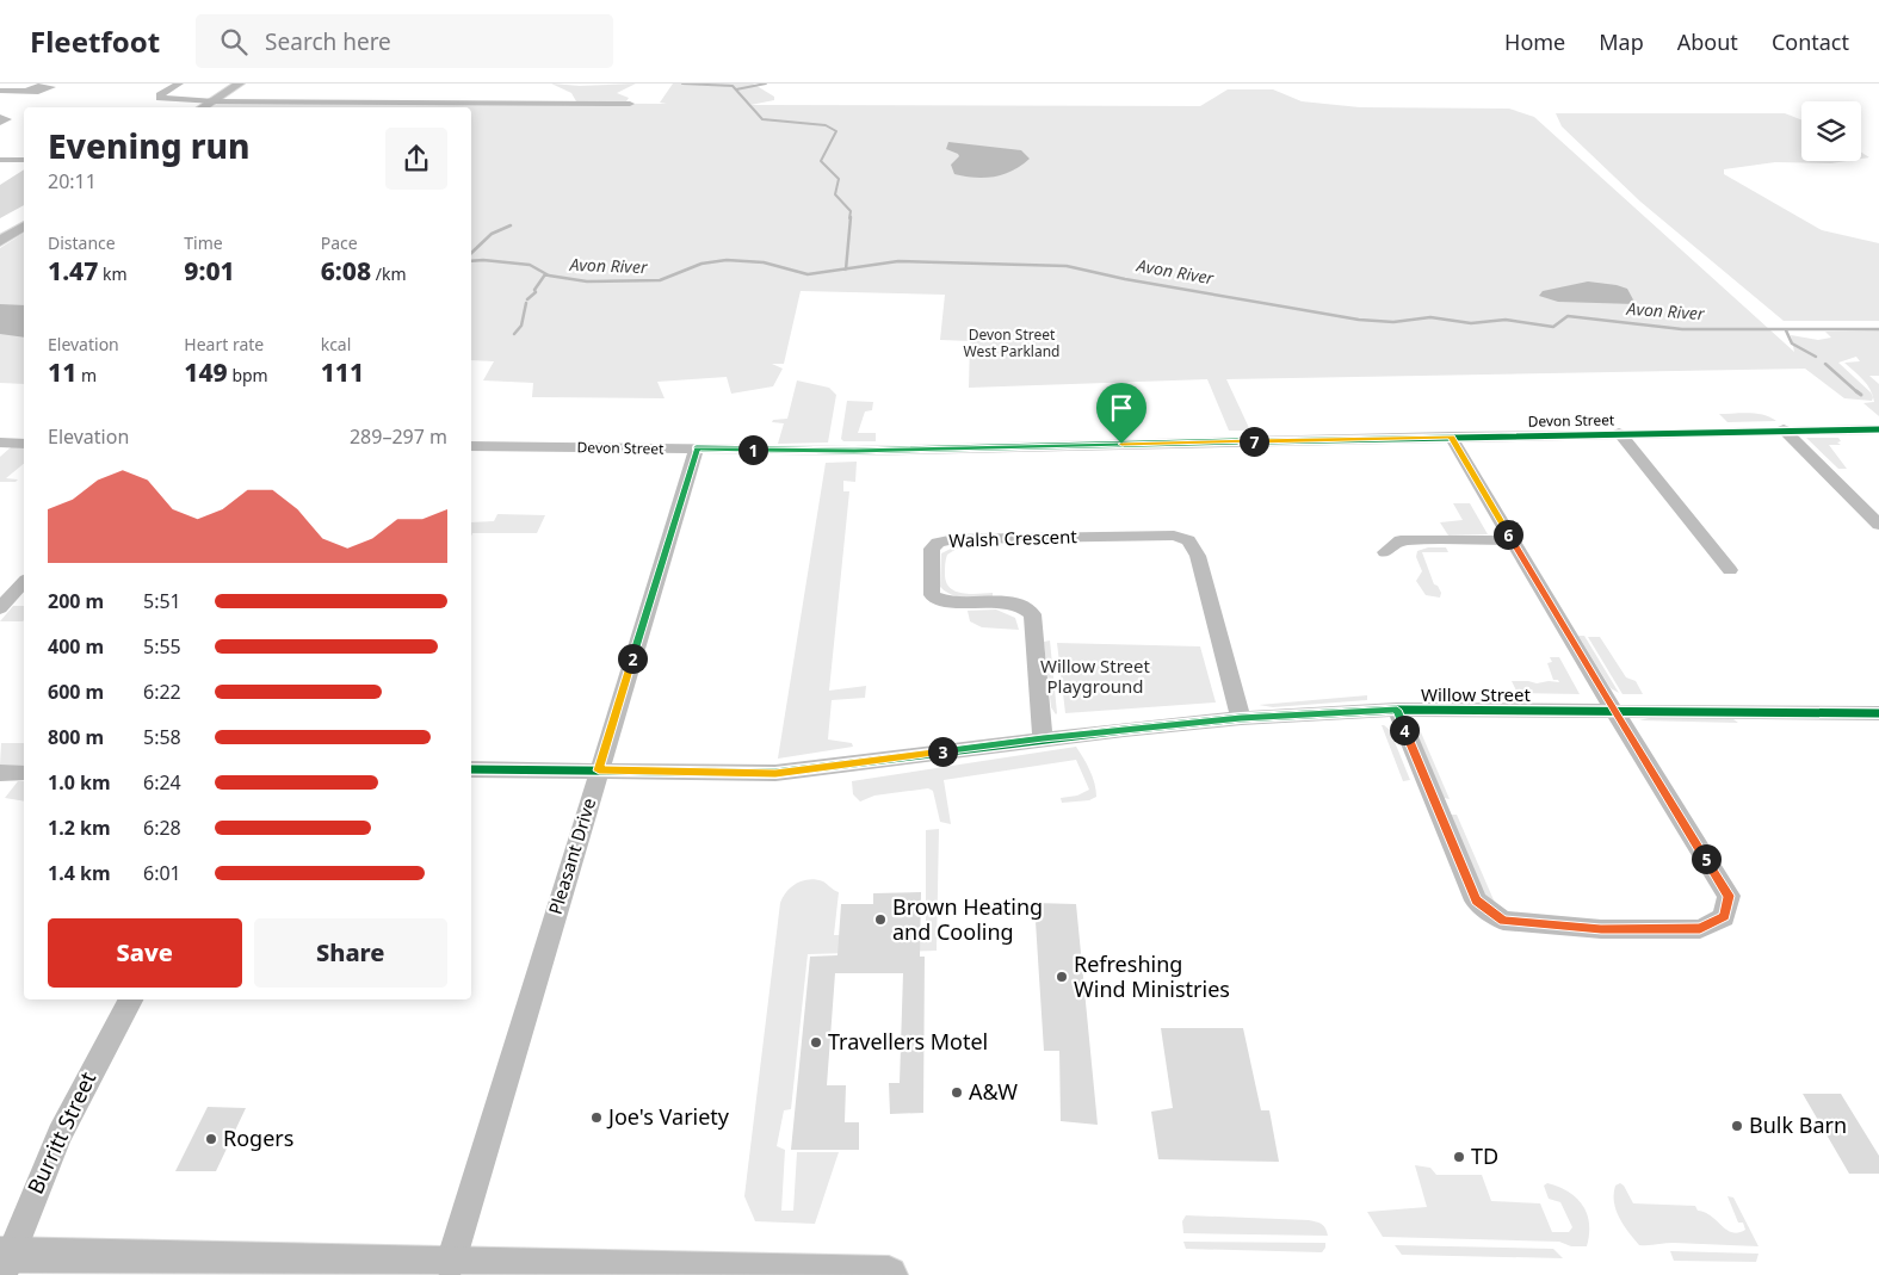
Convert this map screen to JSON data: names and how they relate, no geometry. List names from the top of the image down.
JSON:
{
  "streets": {
    "street": [
      "Devon Street",
      "Walsh Crescent",
      "Willow Street",
      "Pleasant Drive",
      "Burritt Street"
    ]
  },
  "crossings": [
    ["Devon Street", "Pleasant Drive"],
    ["Walsh Crescent", "Willow Street"],
    ["Willow Street", "Pleasant Drive"]
  ],
  "water": ["Avon River"],
  "parks": ["Devon Street West Parkland", "Willow Street Playground"],
  "places": [
    "Brown Heating and Cooling",
    "Refreshing Wind Ministries",
    "Travellers Motel",
    "A&W",
    "Joe's Variety",
    "Bulk Barn",
    "Rogers",
    "TD"
  ],
  "page": {
    "header": "Fleetfoot",
    "search": "Search here",
    "nav": [
      "Home",
      "Map",
      "About",
      "Contact"
    ],
    "heading": ["Evening run", "20:11"],
    "stats": [
      ["Distance", "1.47 km"],
      ["Time", "9:01"],
      ["Pace", "6:08 /km"],
      ["Elevation", "11 m"],
      ["Heart rate", "149 bpm"],
      ["kcal", "111"]
    ],
    "chart": ["Elevation", "289–297 m"],
    "pins": [
      "7",
      "1",
      "6",
      "2",
      "4",
      "3",
      "5"
    ],
    "list": [
      {
        "name": "200 m",
        "note": "5:51"
      },
      {
        "name": "400 m",
        "note": "5:55"
      },
      {
        "name": "600 m",
        "note": "6:22"
      },
      {
        "name": "800 m",
        "note": "5:58"
      },
      {
        "name": "1.0 km",
        "note": "6:24"
      },
      {
        "name": "1.2 km",
        "note": "6:28"
      },
      {
        "name": "1.4 km",
        "note": "6:01"
      }
    ],
    "buttons": ["Save", "Share"]
  }
}
